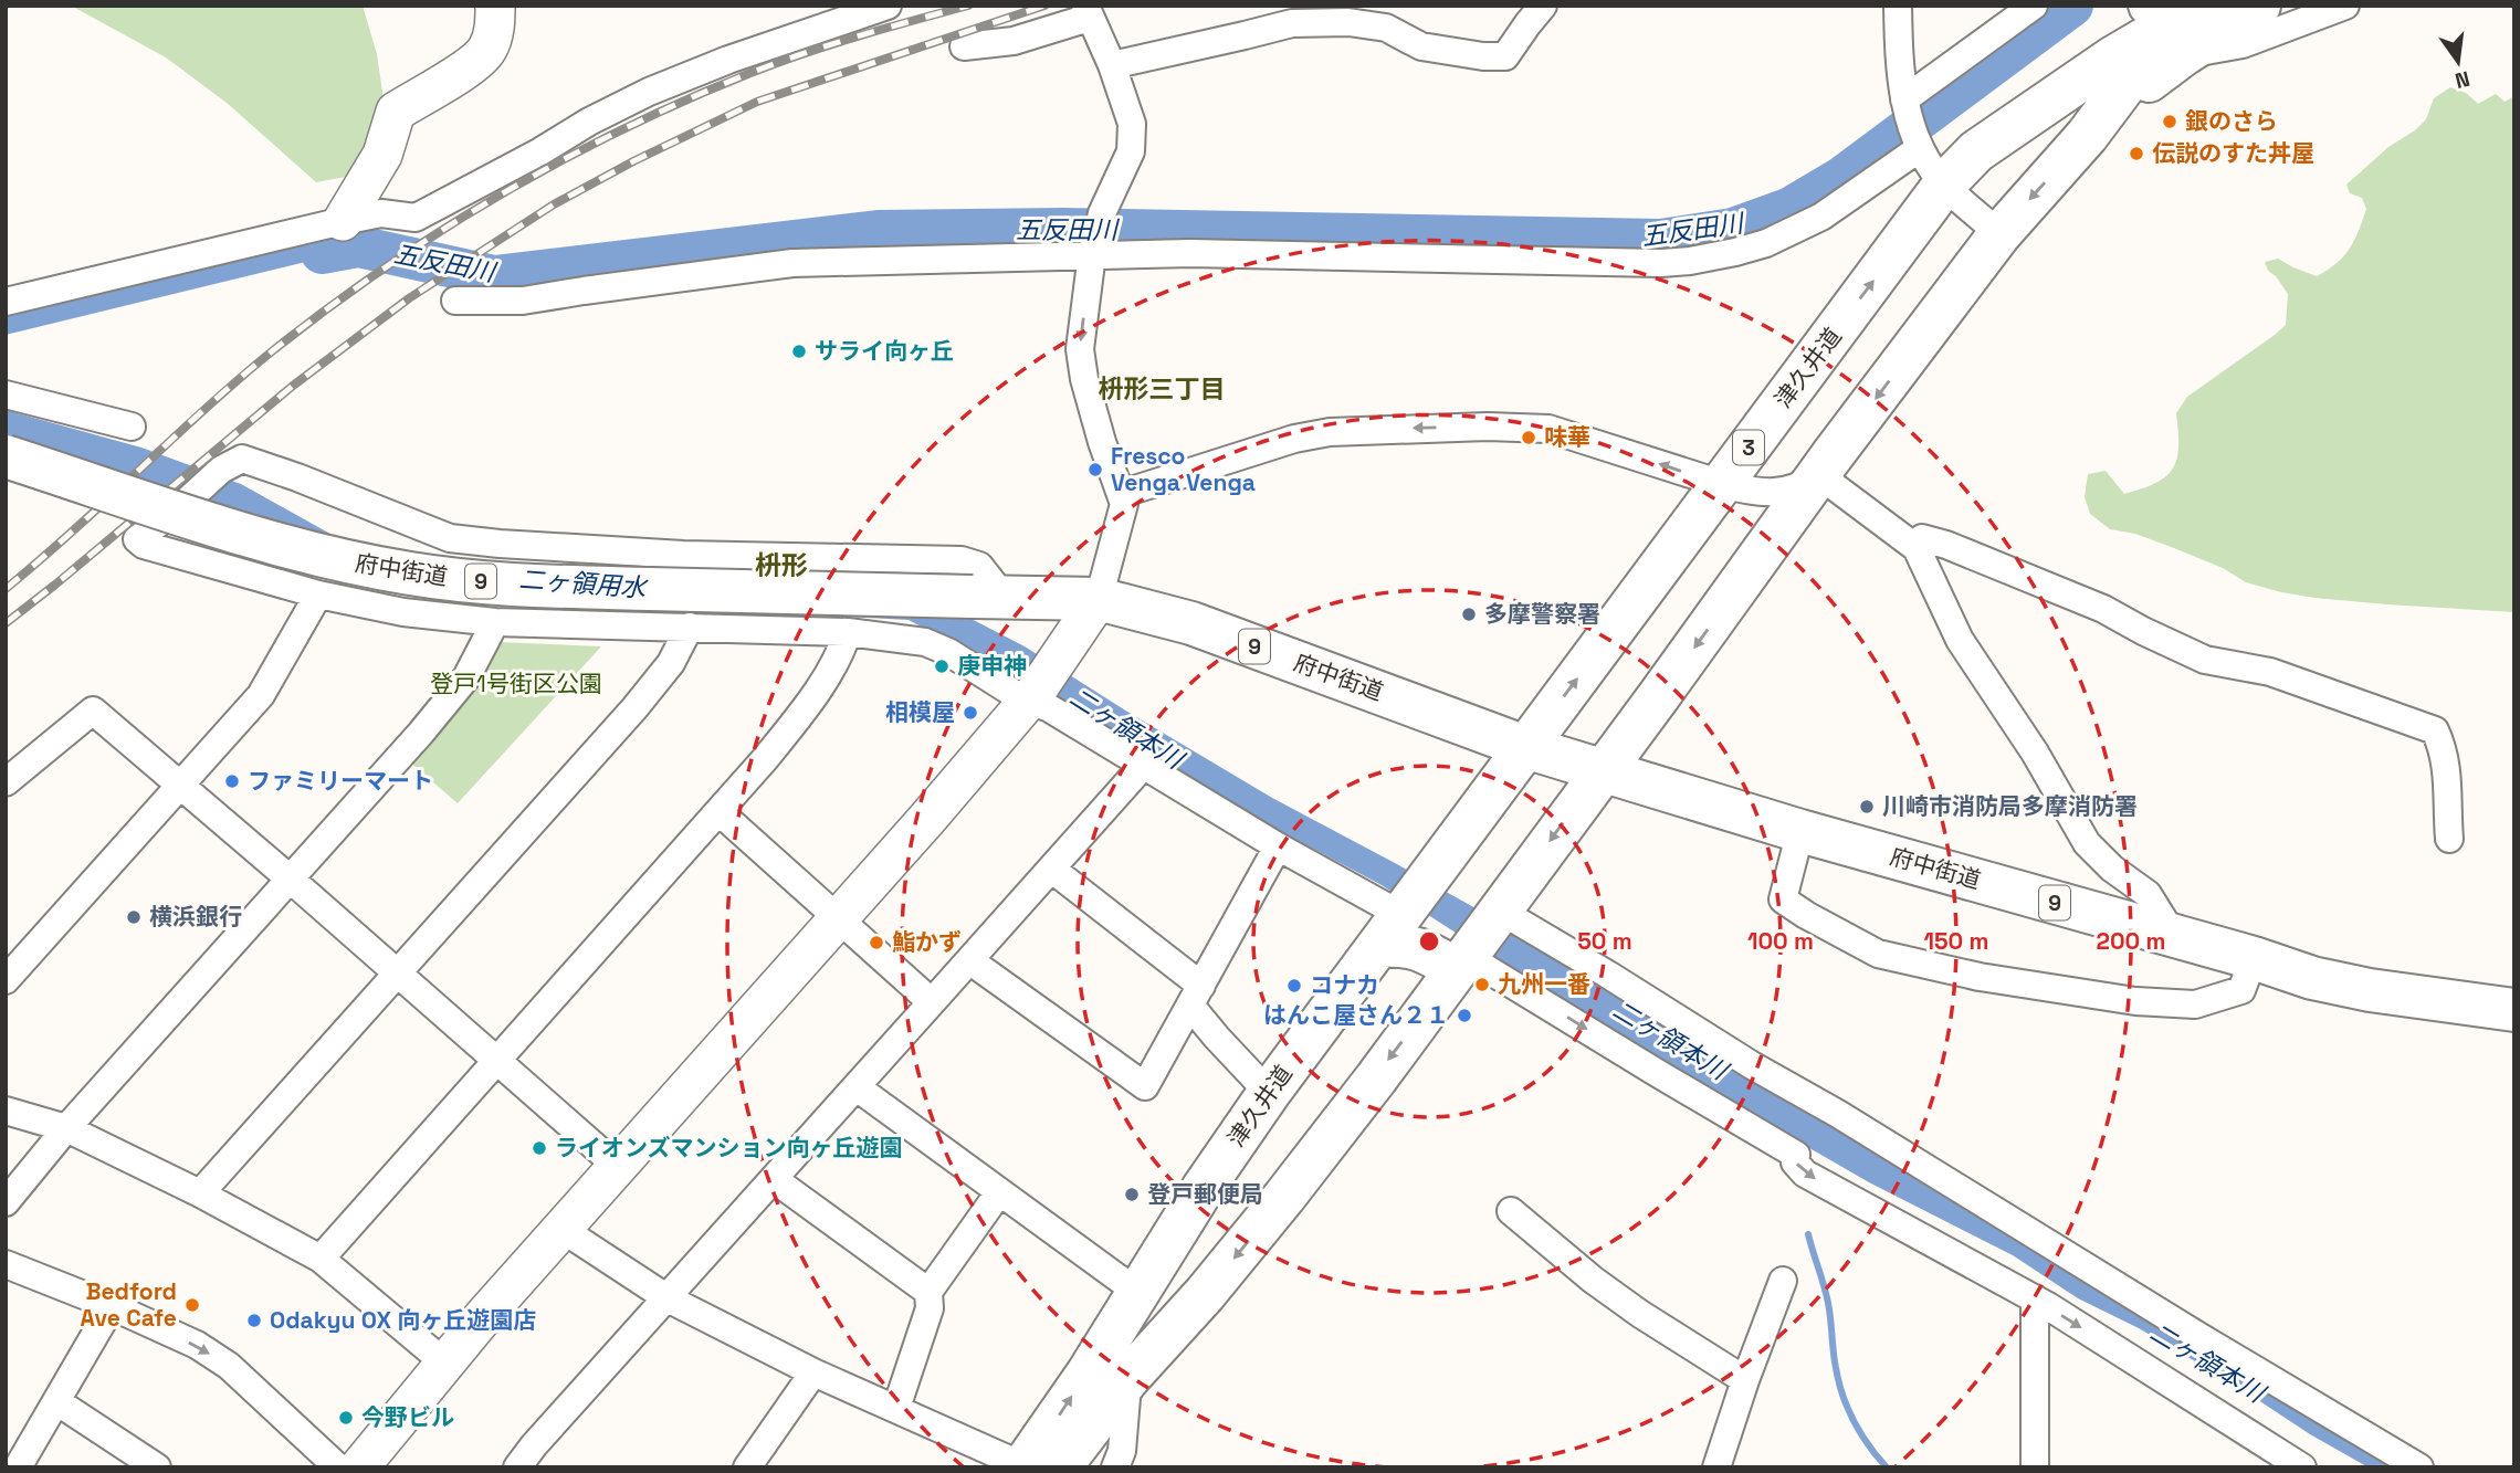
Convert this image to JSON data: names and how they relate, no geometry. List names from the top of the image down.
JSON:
{
  "streets": {
    "main road": [
      "津久井道",
      "3",
      "府中街道",
      "9"
    ]
  },
  "crossings": [
    ["津久井道", "3"],
    ["津久井道", "府中街道"]
  ],
  "districts": ["枡形三丁目", "枡形"],
  "water": ["五反田川", "二ヶ領用水", "二ヶ領本川"],
  "parks": ["登戸1号街区公園"],
  "places": [
    "銀のさら",
    "伝説のすた丼屋",
    "サライ向ヶ丘",
    "味華",
    "Fresco Venga Venga",
    "多摩警察署",
    "庚申神",
    "相模屋",
    "ファミリーマート",
    "川崎市消防局多摩消防署",
    "横浜銀行",
    "鮨かず",
    "九州一番",
    "コナカ",
    "はんこ屋さん２１",
    "ライオンズマンション向ヶ丘遊園",
    "登戸郵便局",
    "Bedford Ave Cafe",
    "Odakyu OX 向ヶ丘遊園店",
    "今野ビル"
  ],
  "north": "bottom",
  "rings": [
    "50 m",
    "100 m",
    "150 m",
    "200 m"
  ]
}
